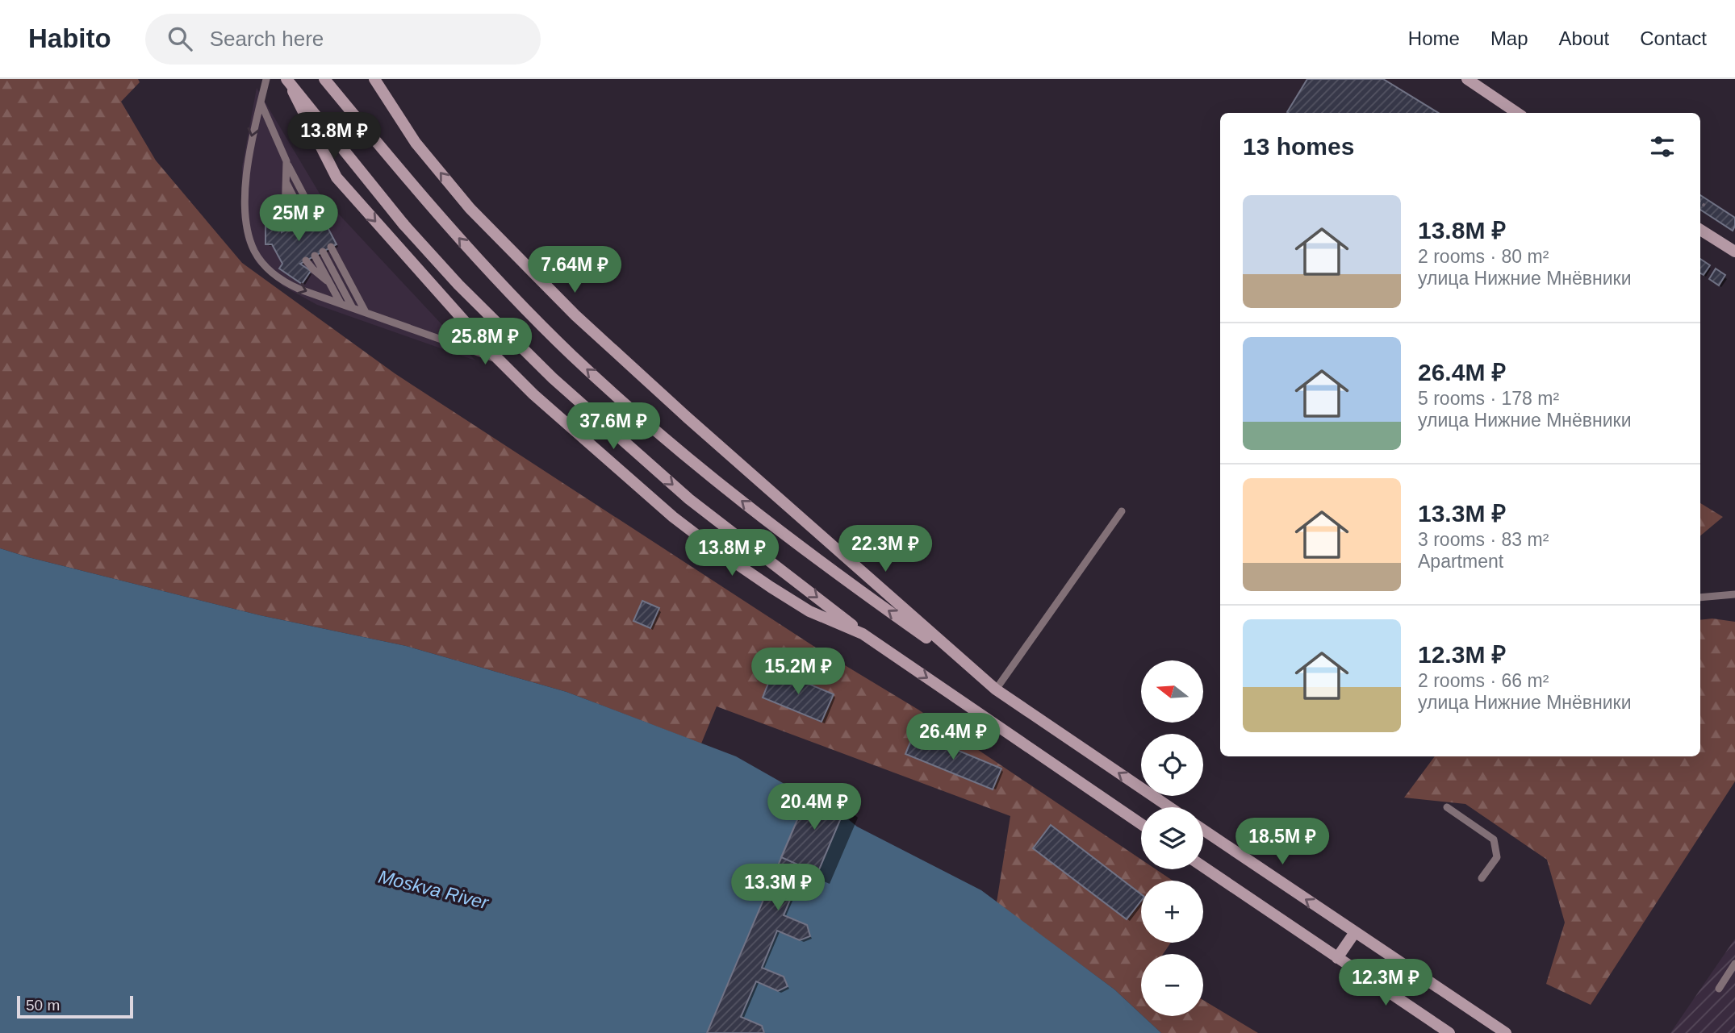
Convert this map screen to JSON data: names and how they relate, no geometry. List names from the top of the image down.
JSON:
{
  "water": ["Moskva River"],
  "scale_bar": "50 m",
  "north": "left",
  "page": {
    "header": "Habito",
    "search": "Search here",
    "nav": [
      "Home",
      "Map",
      "About",
      "Contact"
    ],
    "price": [
      "13.8M ₽",
      "25M ₽",
      "7.64M ₽",
      "25.8M ₽",
      "37.6M ₽",
      "22.3M ₽",
      "13.8M ₽",
      "15.2M ₽",
      "26.4M ₽",
      "20.4M ₽",
      "18.5M ₽",
      "13.3M ₽",
      "12.3M ₽"
    ],
    "heading": "13 homes",
    "list": [
      {
        "name": "13.8M ₽",
        "note": "2 rooms · 80 m² · улица Нижние Мнёвники"
      },
      {
        "name": "26.4M ₽",
        "note": "5 rooms · 178 m² · улица Нижние Мнёвники"
      },
      {
        "name": "13.3M ₽",
        "note": "3 rooms · 83 m² · Apartment"
      },
      {
        "name": "12.3M ₽",
        "note": "2 rooms · 66 m² · улица Нижние Мнёвники"
      }
    ],
    "map_buttons": ["+", "−"],
    "scale": "50 m"
  }
}
